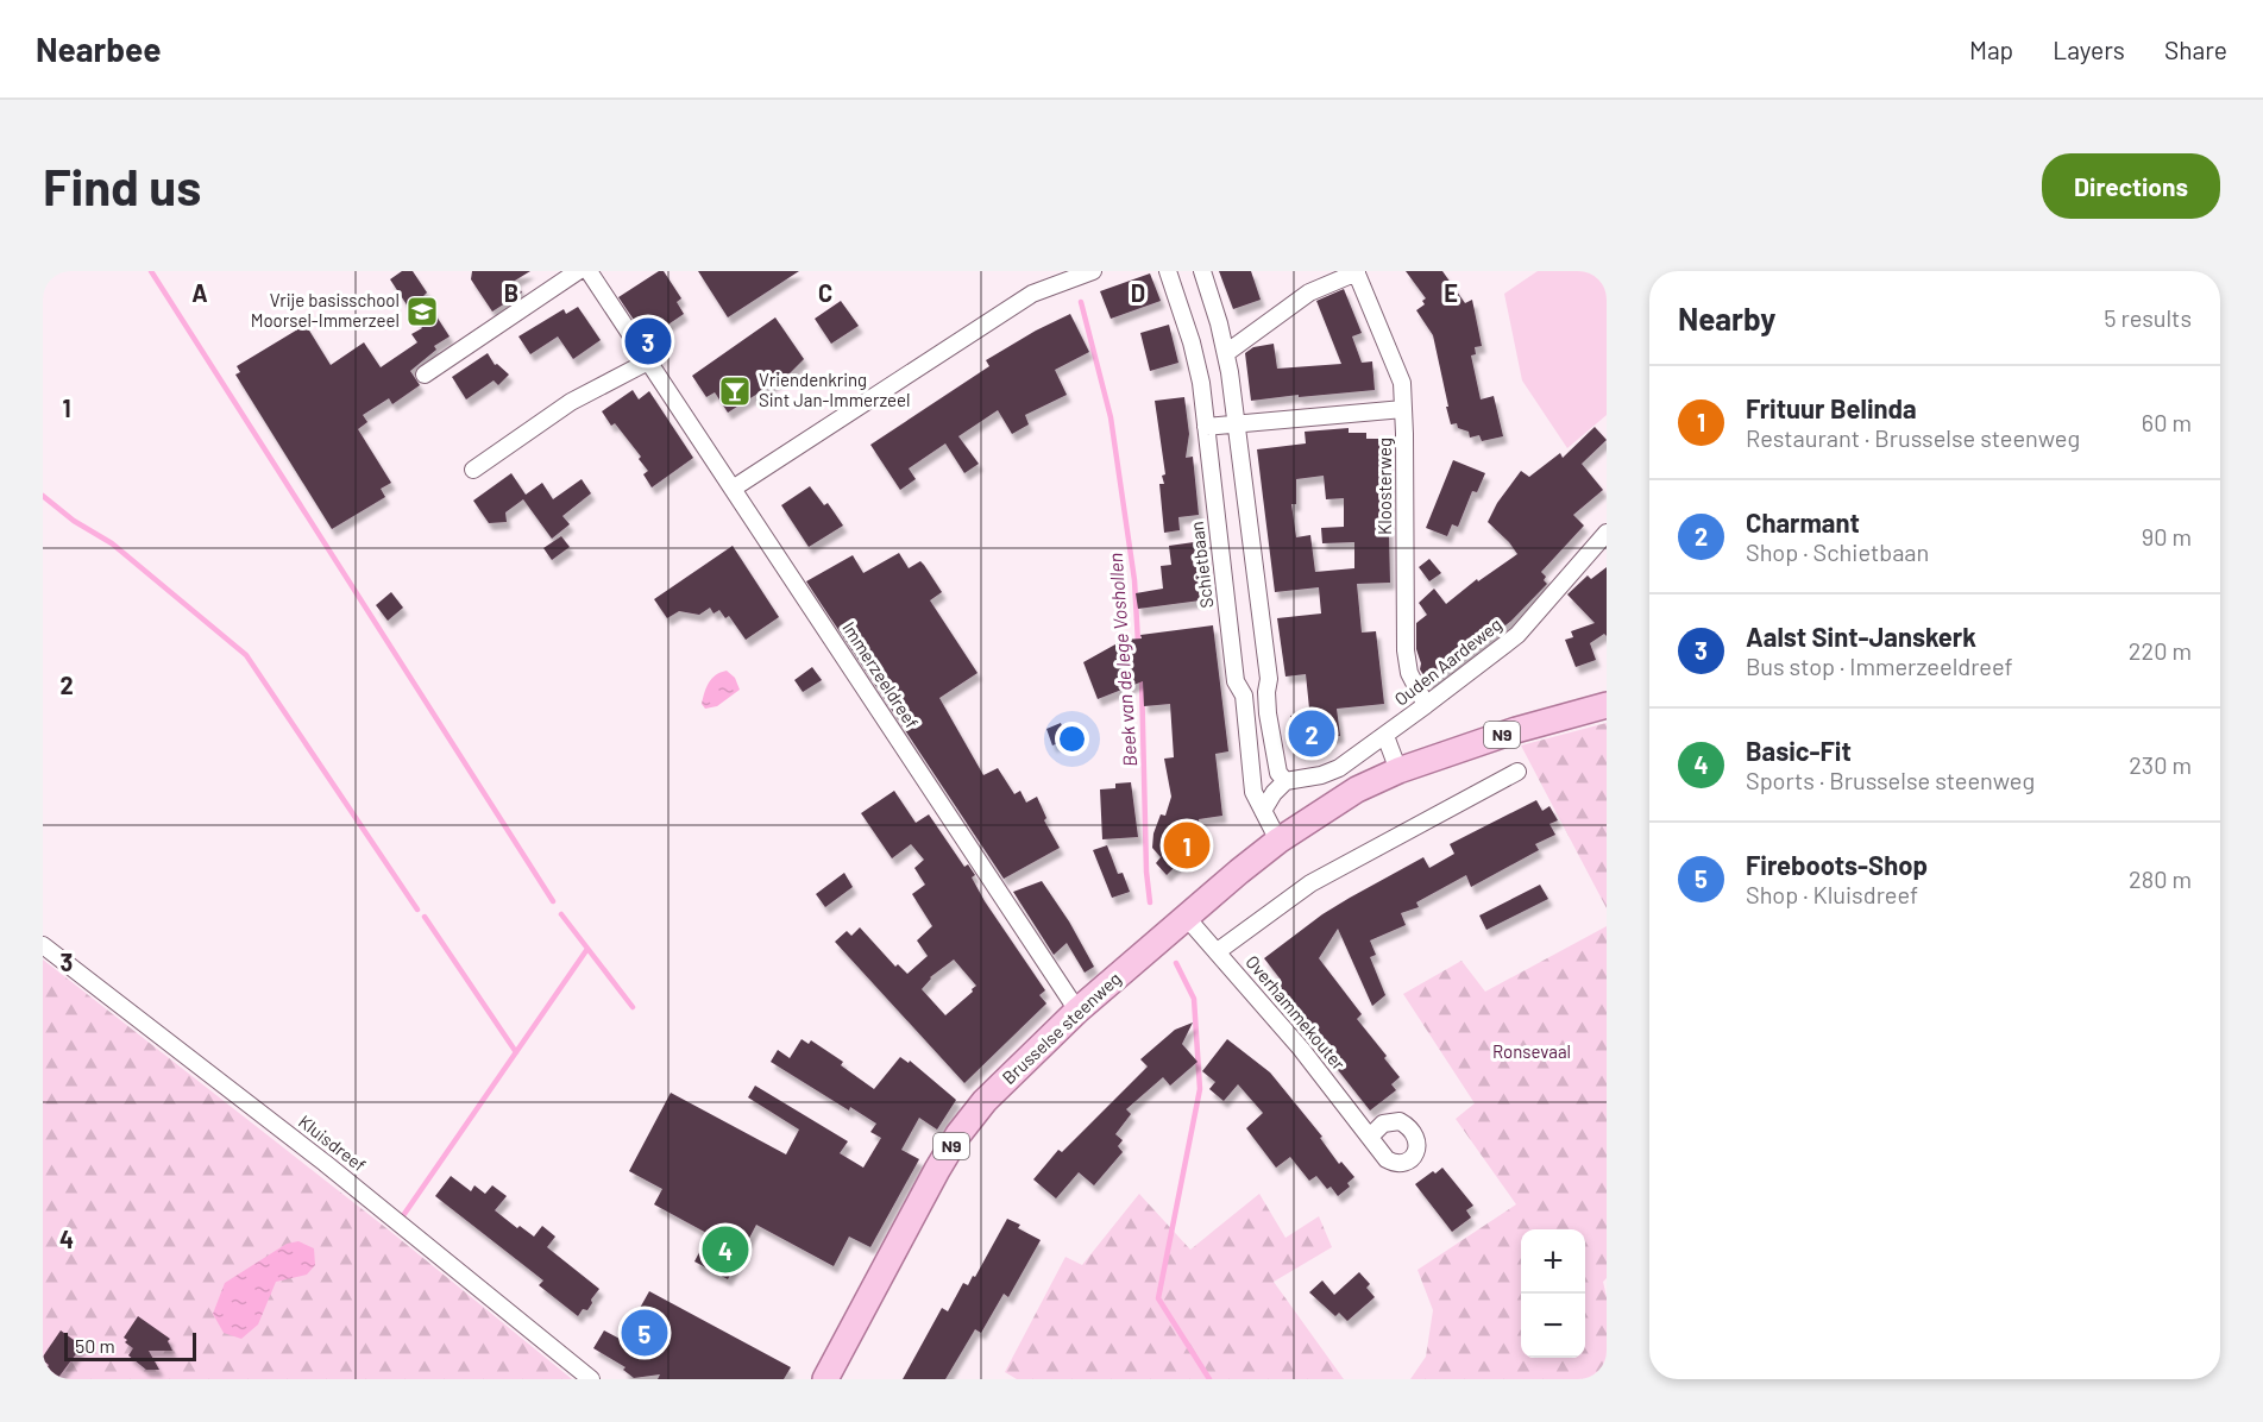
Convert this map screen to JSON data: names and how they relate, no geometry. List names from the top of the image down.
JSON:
{
  "streets": {
    "main road": ["N9", "Brusselse steenweg"],
    "street": [
      "Kloosterweg",
      "Schietbaan",
      "Ouden Aardeweg",
      "Immerzeeldreef",
      "Overhammekouter",
      "Kluisdreef"
    ]
  },
  "crossings": [
    ["Kloosterweg", "Ouden Aardeweg"],
    ["Schietbaan", "Brusselse steenweg"],
    ["Immerzeeldreef", "Brusselse steenweg"],
    ["Overhammekouter", "Brusselse steenweg"]
  ],
  "water": ["Beek van de lege Voshollen"],
  "parks": ["Ronsevaal"],
  "places": {
    "school or university": ["Vrije basisschool Moorsel-Immerzeel"],
    "bar": ["Vriendenkring Sint Jan-Immerzeel"]
  },
  "scale_bar": "50 m",
  "page": {
    "header": "Nearbee",
    "nav": ["Map", "Layers", "Share"],
    "buttons": "Directions",
    "title": "Find us",
    "heading": ["Nearby", "5 results"],
    "pins": [
      "3",
      "2",
      "1",
      "4",
      "5"
    ],
    "list": [
      {
        "mark": "1",
        "name": "Frituur Belinda",
        "note": "Restaurant · Brusselse steenweg",
        "value": "60 m"
      },
      {
        "mark": "2",
        "name": "Charmant",
        "note": "Shop · Schietbaan",
        "value": "90 m"
      },
      {
        "mark": "3",
        "name": "Aalst Sint-Janskerk",
        "note": "Bus stop · Immerzeeldreef",
        "value": "220 m"
      },
      {
        "mark": "4",
        "name": "Basic-Fit",
        "note": "Sports · Brusselse steenweg",
        "value": "230 m"
      },
      {
        "mark": "5",
        "name": "Fireboots-Shop",
        "note": "Shop · Kluisdreef",
        "value": "280 m"
      }
    ],
    "map_buttons": ["+", "−"],
    "scale": "50 m"
  },
  "grid": {
    "columns": [
      "A",
      "B",
      "C",
      "D",
      "E"
    ],
    "rows": [
      "1",
      "2",
      "3",
      "4"
    ]
  }
}
